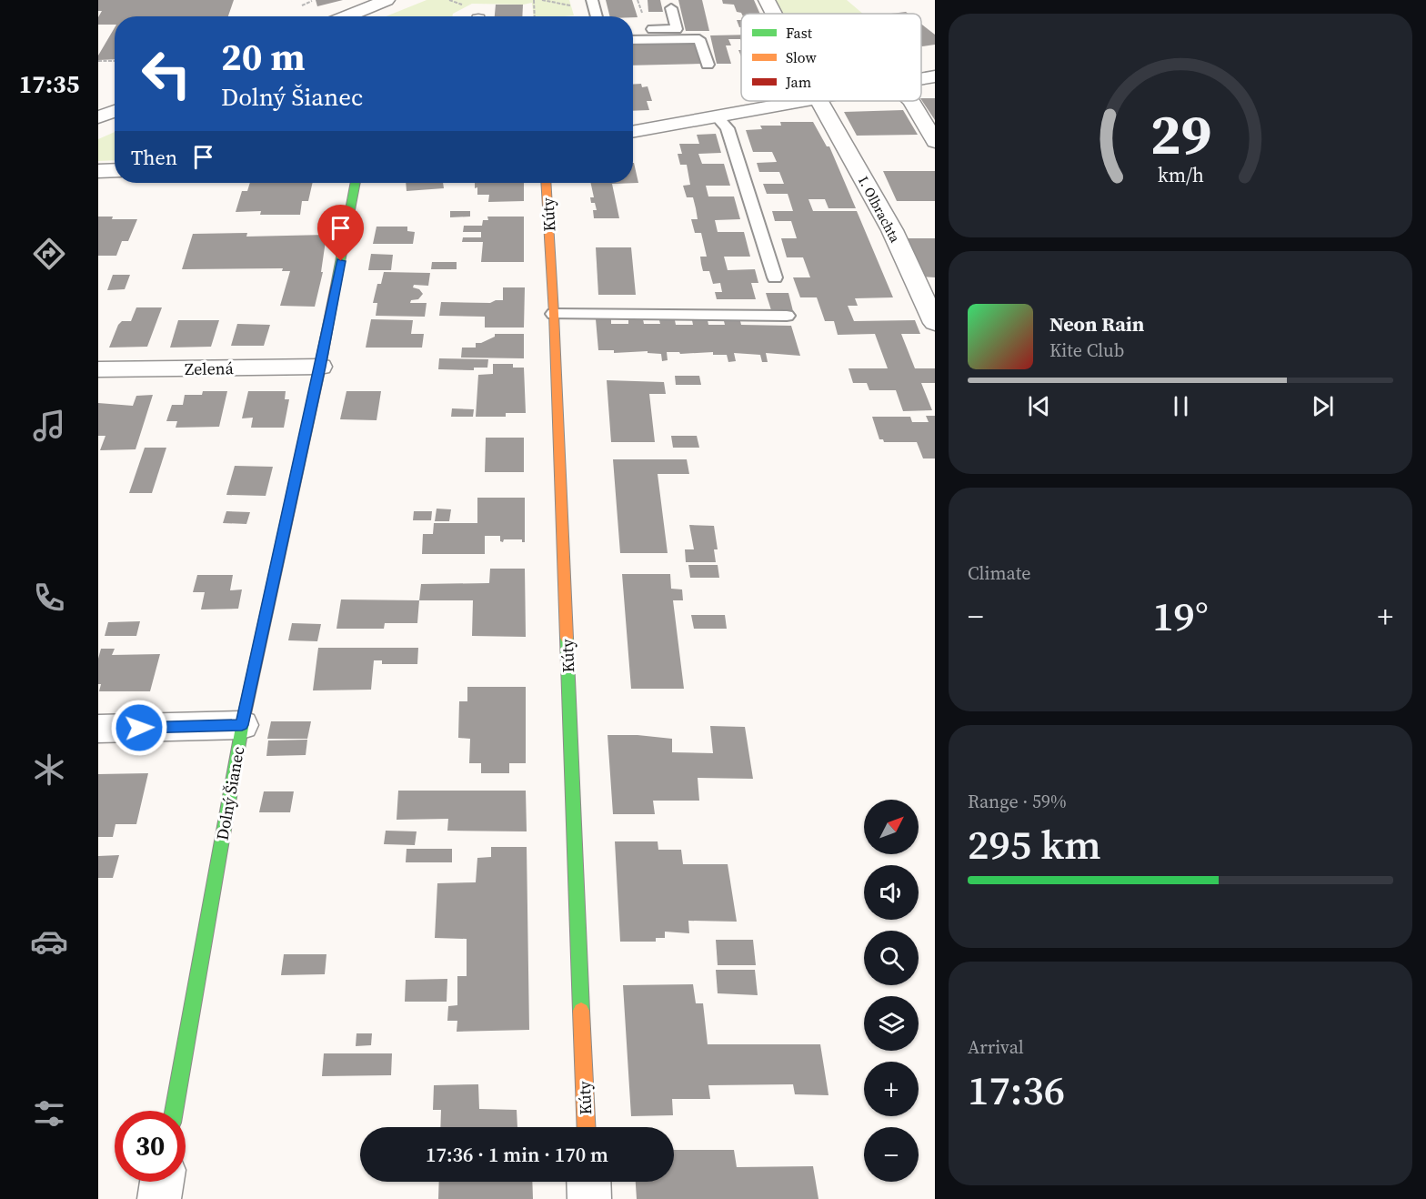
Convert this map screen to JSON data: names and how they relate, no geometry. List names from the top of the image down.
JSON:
{
  "streets": {
    "street": [
      "I. Olbrachta",
      "Kúty",
      "Zelená",
      "Dolný Šianec"
    ]
  },
  "crossings": [
    ["Zelená", "Dolný Šianec"]
  ],
  "legend": ["Fast", "Slow", "Jam"],
  "north": "top right",
  "page": {
    "tabs": "17:35",
    "turn": ["20 m", "Dolný Šianec"],
    "then": "Then",
    "song": ["Neon Rain", "Kite Club"],
    "tile": [
      "Climate",
      ["Range · 59%", "295 km"],
      ["Arrival", "17:36"]
    ],
    "heat": ["−", "19°", "+"],
    "map_buttons": ["+", "−"],
    "limit": "30",
    "trip": "17:36 · 1 min · 170 m",
    "gauge": ["29", "km/h"]
  }
}
